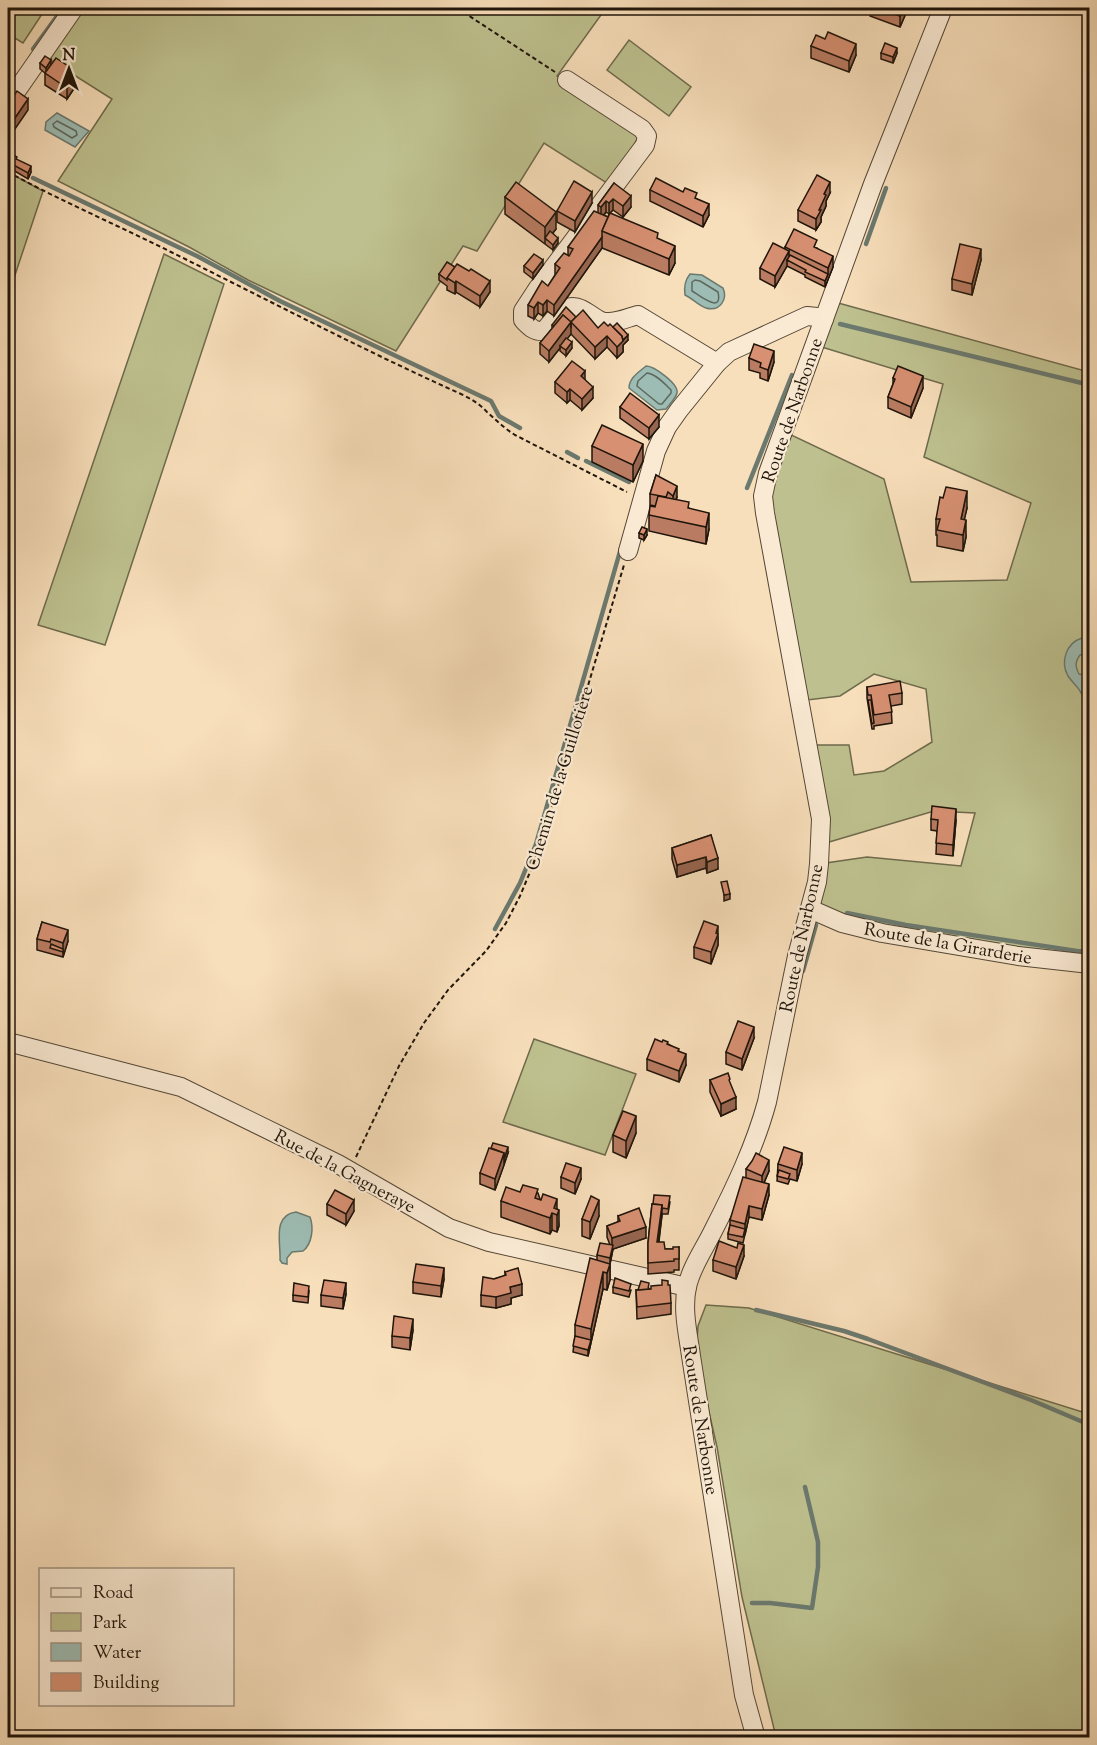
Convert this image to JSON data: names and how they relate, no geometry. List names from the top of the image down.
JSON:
{
  "streets": {
    "street": ["Route de Narbonne", "Route de la Girarderie", "Rue de la Gagneraye"],
    "path": ["Chemin de la Guillotière"]
  },
  "crossings": [
    ["Route de Narbonne", "Route de la Girarderie"],
    ["Route de Narbonne", "Rue de la Gagneraye"],
    ["Chemin de la Guillotière", "Rue de la Gagneraye"]
  ],
  "legend": [
    "Road",
    "Park",
    "Water",
    "Building"
  ],
  "north": "top"
}
